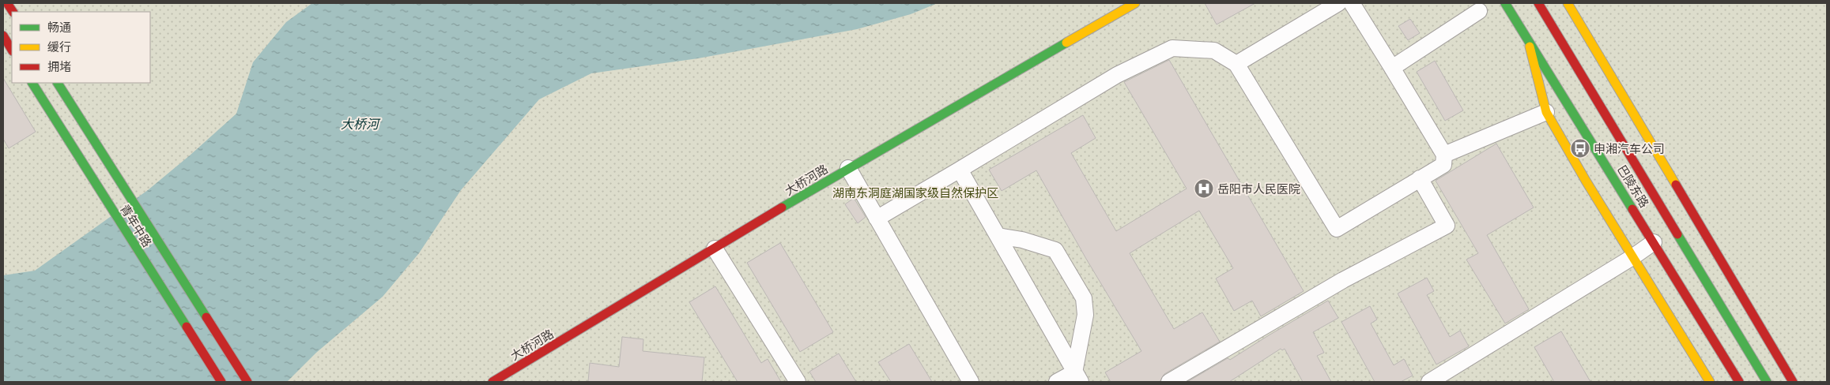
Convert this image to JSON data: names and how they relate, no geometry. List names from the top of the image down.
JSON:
{
  "streets": {
    "main road": ["大桥河路", "巴陵东路", "青年中路"]
  },
  "water": ["大桥河"],
  "parks": ["湖南东洞庭湖国家级自然保护区"],
  "places": {
    "bus stop": ["申湘汽车公司"],
    "hospital": ["岳阳市人民医院"]
  },
  "legend": ["畅通", "缓行", "拥堵"]
}
